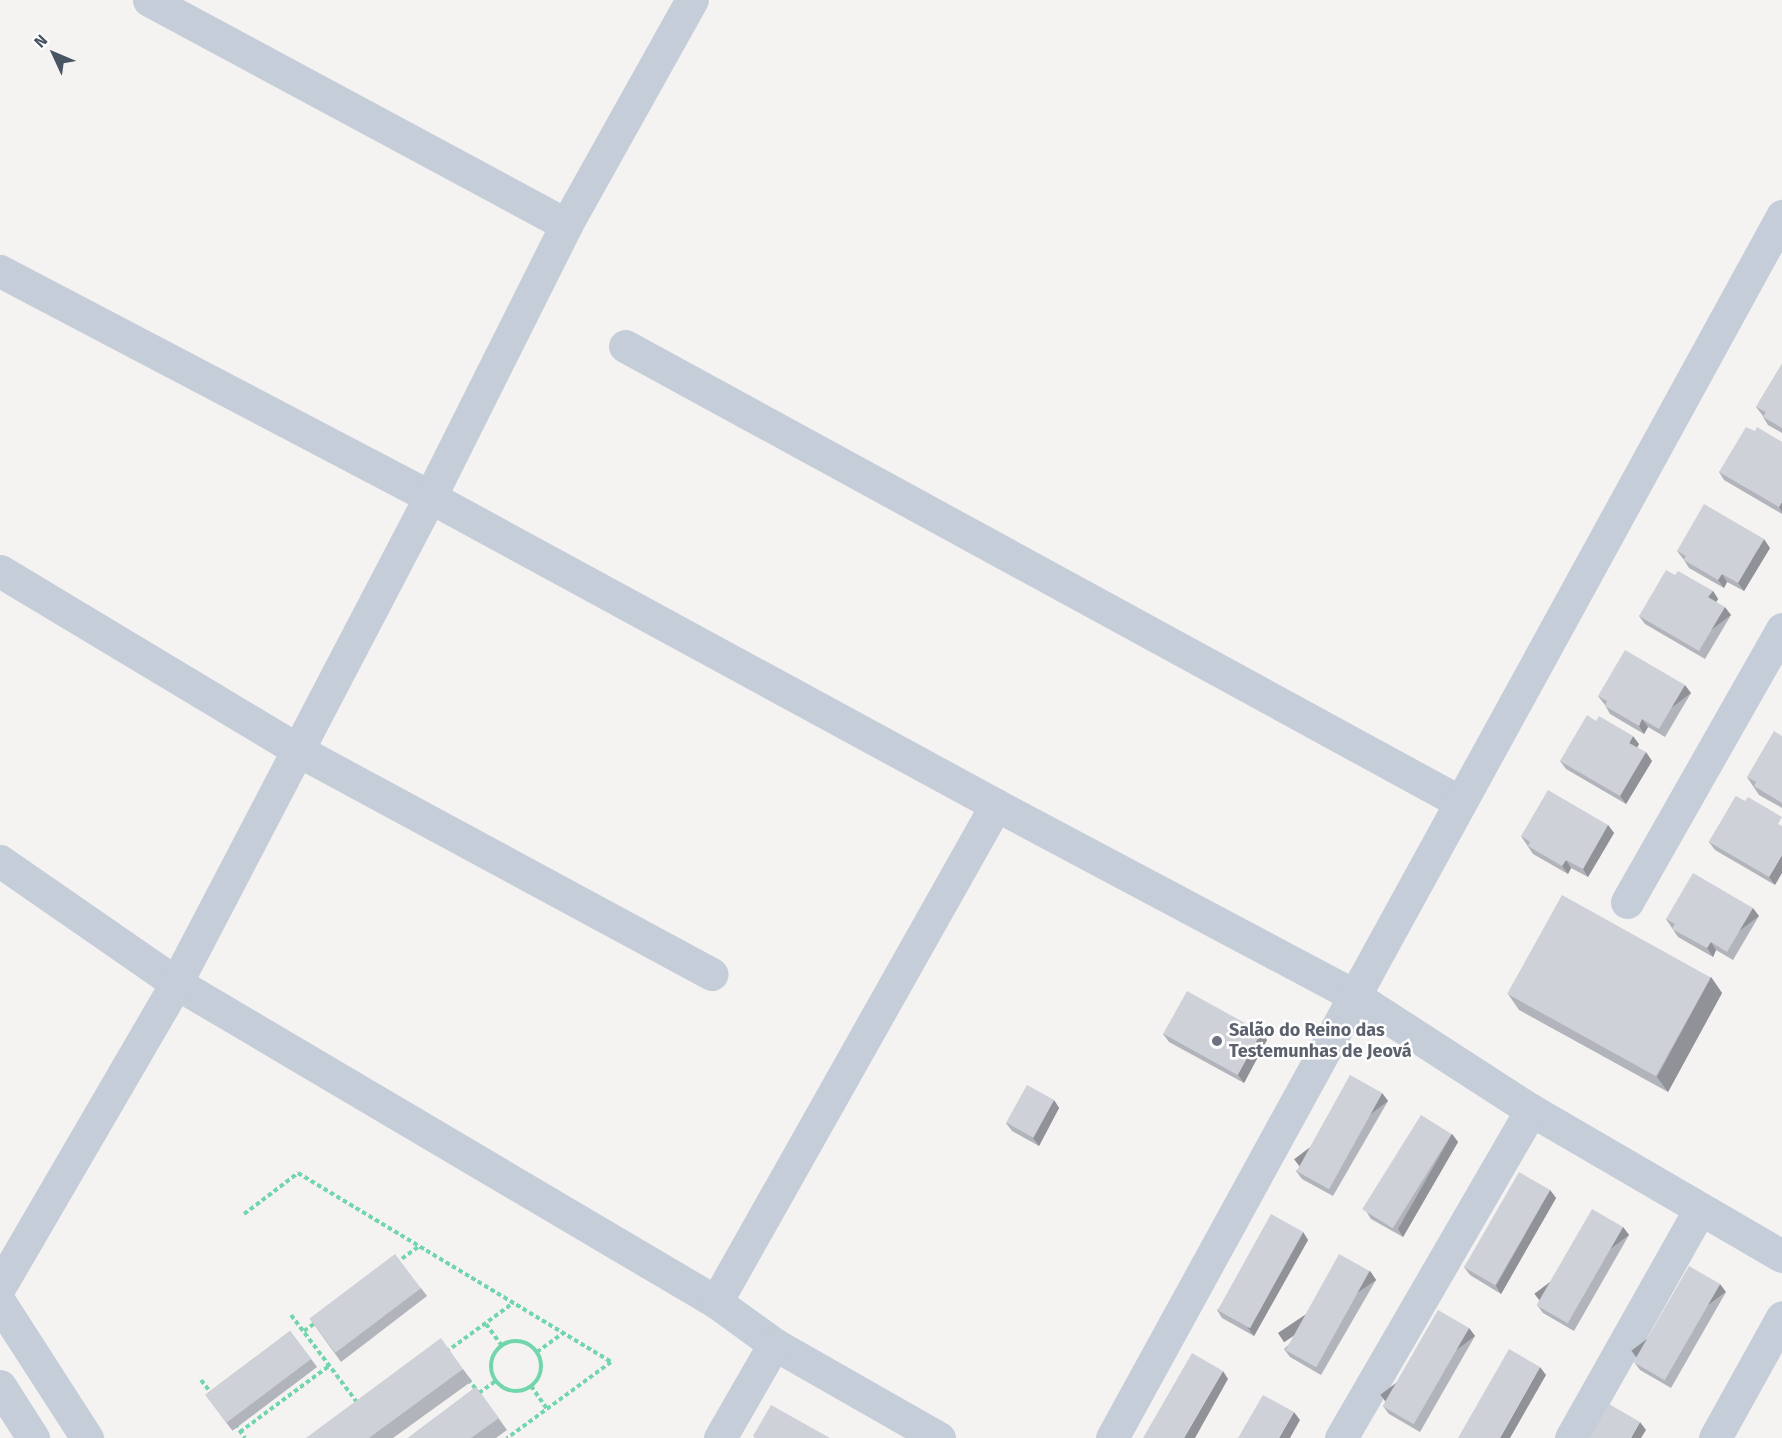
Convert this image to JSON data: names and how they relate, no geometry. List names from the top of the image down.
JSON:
{
  "places": ["Salão do Reino das Testemunhas de Jeová"],
  "north": "top left"
}
